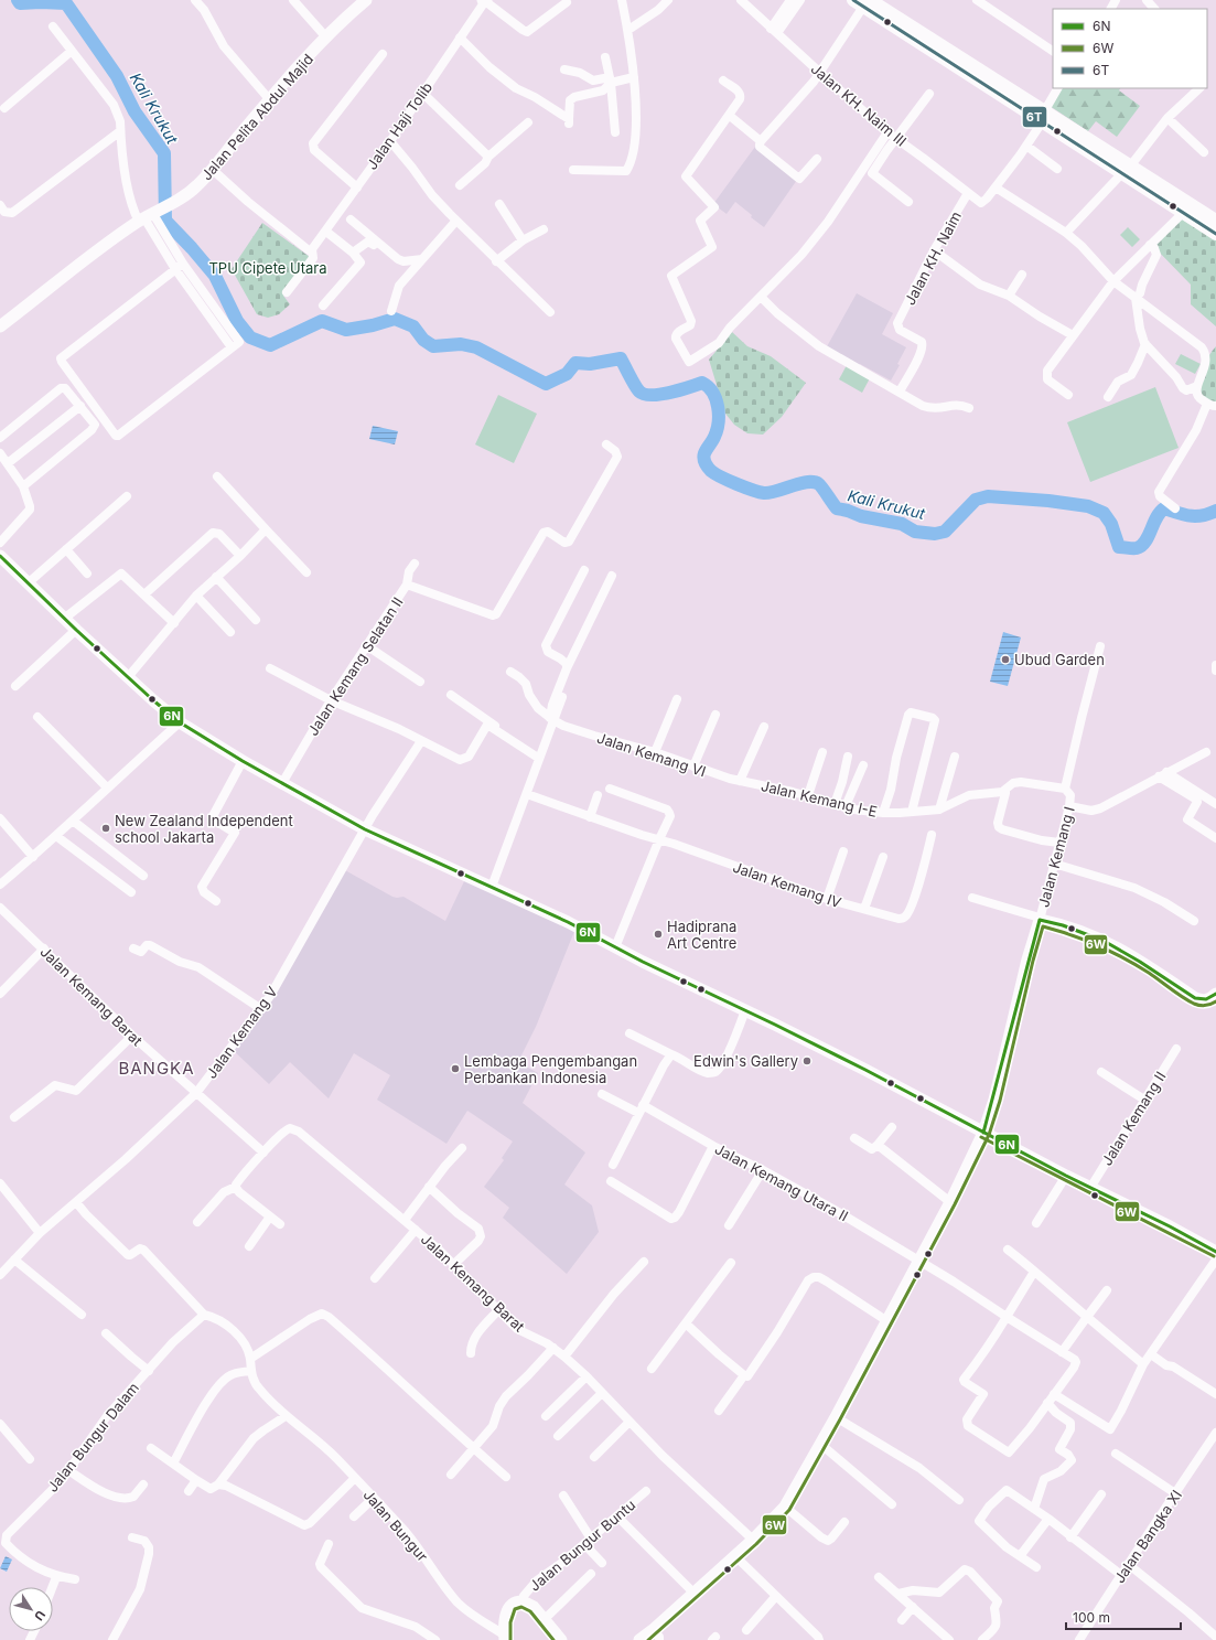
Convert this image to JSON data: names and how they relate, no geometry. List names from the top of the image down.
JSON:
{
  "streets": {
    "street": [
      "Jalan KH. Naim III",
      "Jalan Pelita Abdul Majid",
      "Jalan Haji Tolib",
      "Jalan KH. Naim",
      "Jalan Kemang Selatan II",
      "Jalan Kemang VI",
      "Jalan Kemang I-E",
      "Jalan Kemang I",
      "Jalan Kemang IV",
      "Jalan Kemang Barat",
      "Jalan Kemang V",
      "Jalan Kemang II",
      "Jalan Kemang Utara II",
      "Jalan Bungur Dalam",
      "Jalan Bungur",
      "Jalan Bangka XI",
      "Jalan Bungur Buntu"
    ]
  },
  "crossings": [
    ["Jalan KH. Naim III", "Jalan KH. Naim"],
    ["Jalan Kemang VI", "Jalan Kemang I-E"],
    ["Jalan Kemang I-E", "Jalan Kemang I"],
    ["Jalan Kemang I", "Jalan Kemang Barat"],
    ["Jalan Kemang I", "Jalan Kemang Utara II"],
    ["Jalan Kemang Barat", "Jalan Kemang V"],
    ["Jalan Kemang V", "Jalan Bungur"],
    ["Jalan Bungur Dalam", "Jalan Bungur"]
  ],
  "districts": ["BANGKA"],
  "water": ["Kali Krukut"],
  "parks": ["TPU Cipete Utara"],
  "places": [
    "Ubud Garden",
    "New Zealand Independent school Jakarta",
    "Hadiprana Art Centre",
    "Edwin's Gallery",
    "Lembaga Pengembangan Perbankan Indonesia"
  ],
  "lines": ["transit line 6T", "transit line 6N", "transit line 6W"],
  "legend": ["6N", "6W", "6T"],
  "scale_bar": "100 m",
  "north": "bottom right"
}
